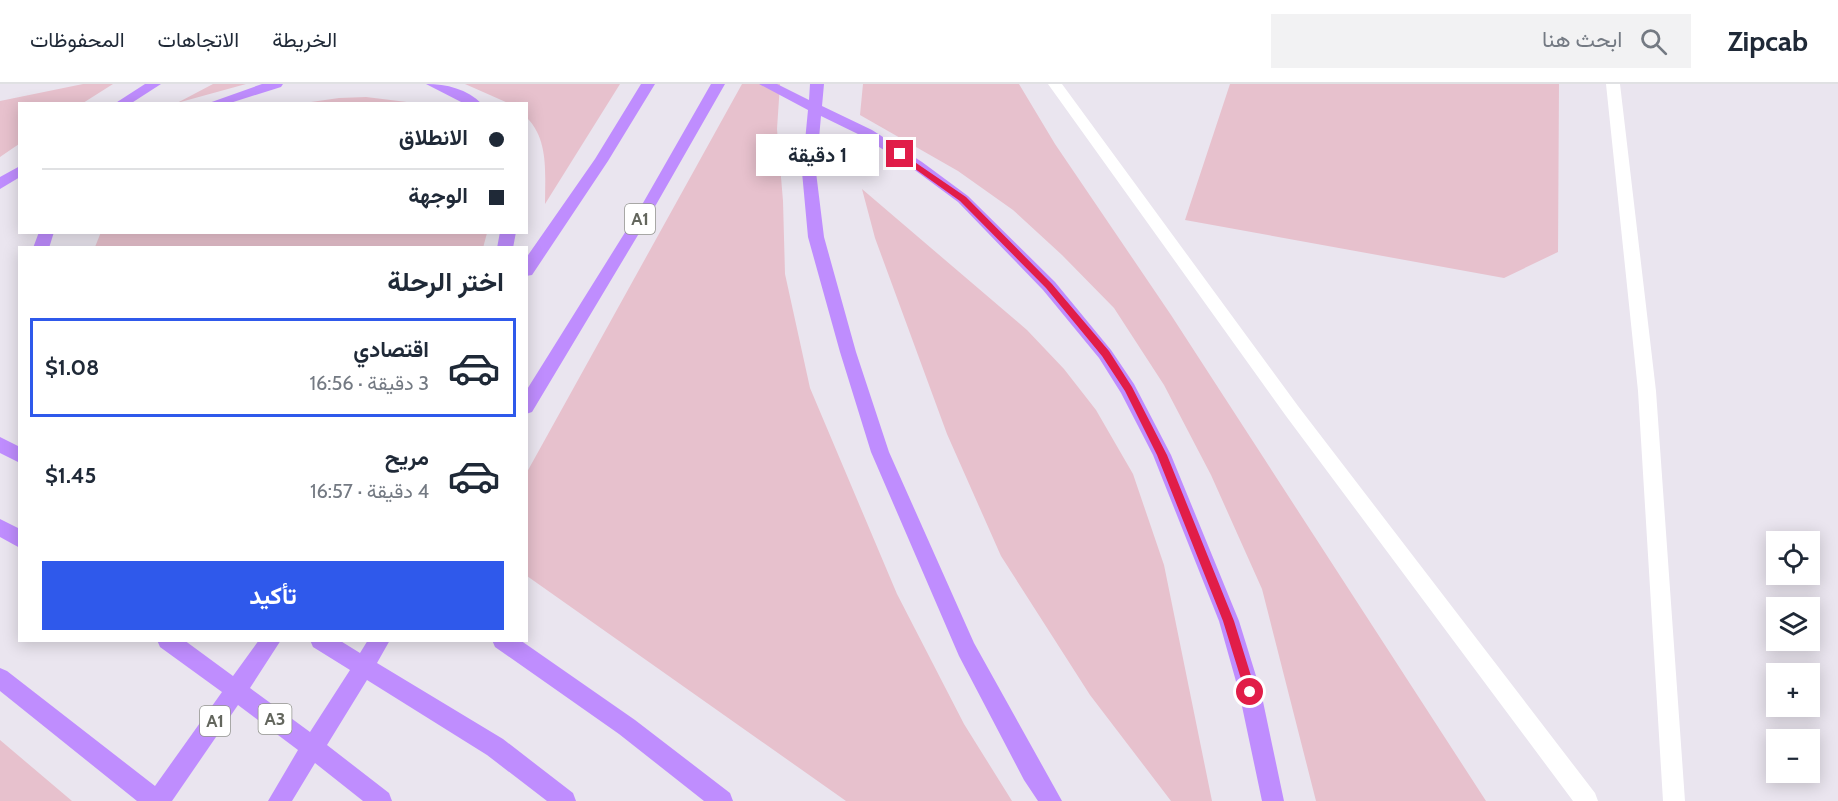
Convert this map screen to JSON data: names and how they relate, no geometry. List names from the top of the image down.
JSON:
{
  "streets": {
    "highway": ["A1", "A3"]
  },
  "page": {
    "header": "Zipcab",
    "search": "ابحث هنا",
    "nav": ["الخريطة", "الاتجاهات", "المحفوظات"],
    "banner": ["الانطلاق", "الوجهة"],
    "bubble": "1 دقيقة",
    "heading": "اختر الرحلة",
    "list": [
      {
        "name": "اقتصادي",
        "note": "3 دقيقة · 16:56",
        "value": "$1.08"
      },
      {
        "name": "مريح",
        "note": "4 دقيقة · 16:57",
        "value": "$1.45"
      }
    ],
    "map_buttons": ["+", "−"],
    "buttons": "تأكيد"
  }
}
